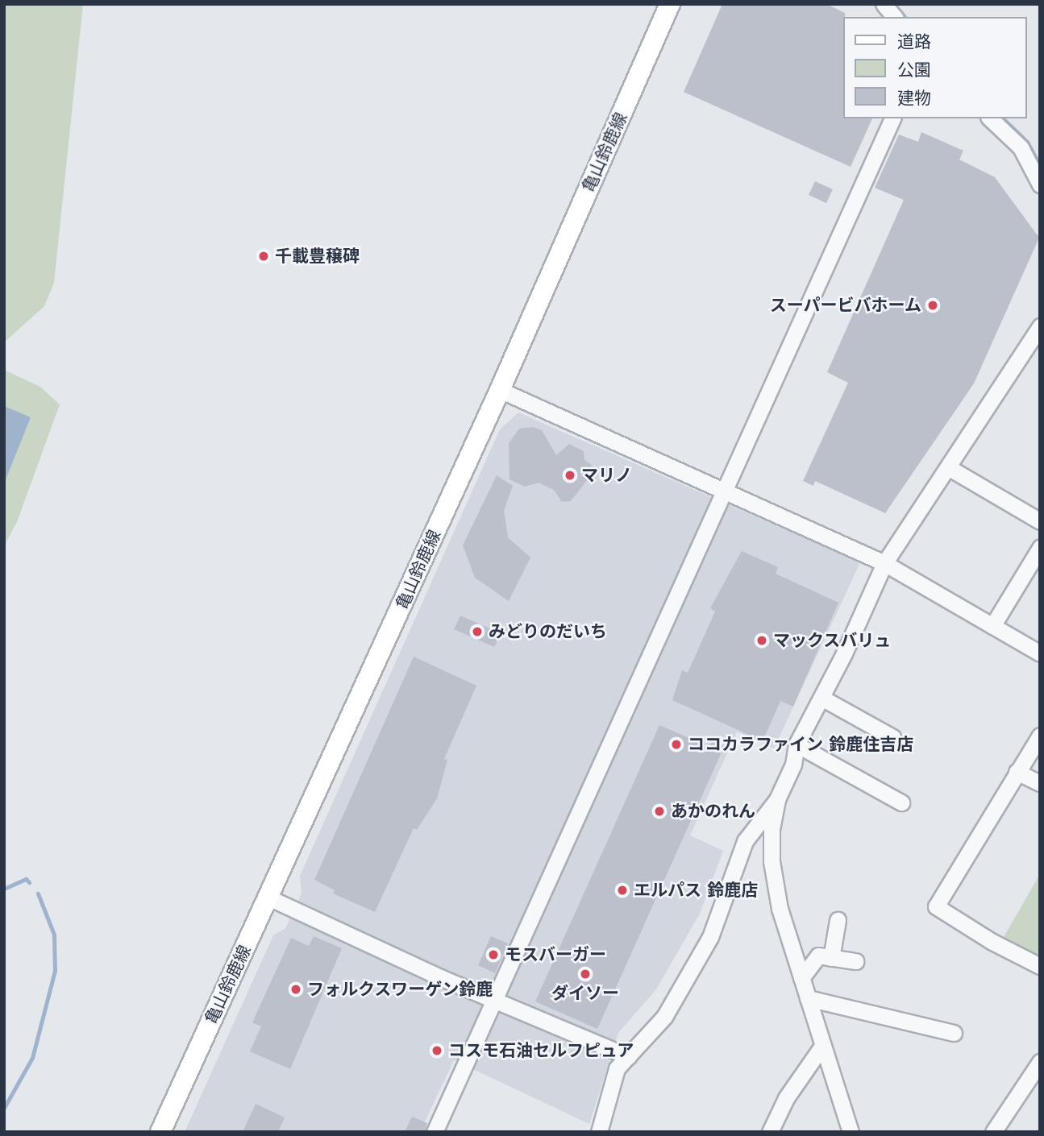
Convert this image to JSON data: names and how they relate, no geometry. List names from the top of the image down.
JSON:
{
  "streets": {
    "main road": ["亀山鈴鹿線"]
  },
  "places": [
    "千載豊穣碑",
    "スーパービバホーム",
    "マリノ",
    "みどりのだいち",
    "マックスバリュ",
    "ココカラファイン 鈴鹿住吉店",
    "あかのれん",
    "エルパス 鈴鹿店",
    "モスバーガー",
    "ダイソー",
    "フォルクスワーゲン鈴鹿",
    "コスモ石油セルフピュア"
  ],
  "legend": ["道路", "公園", "建物"]
}
